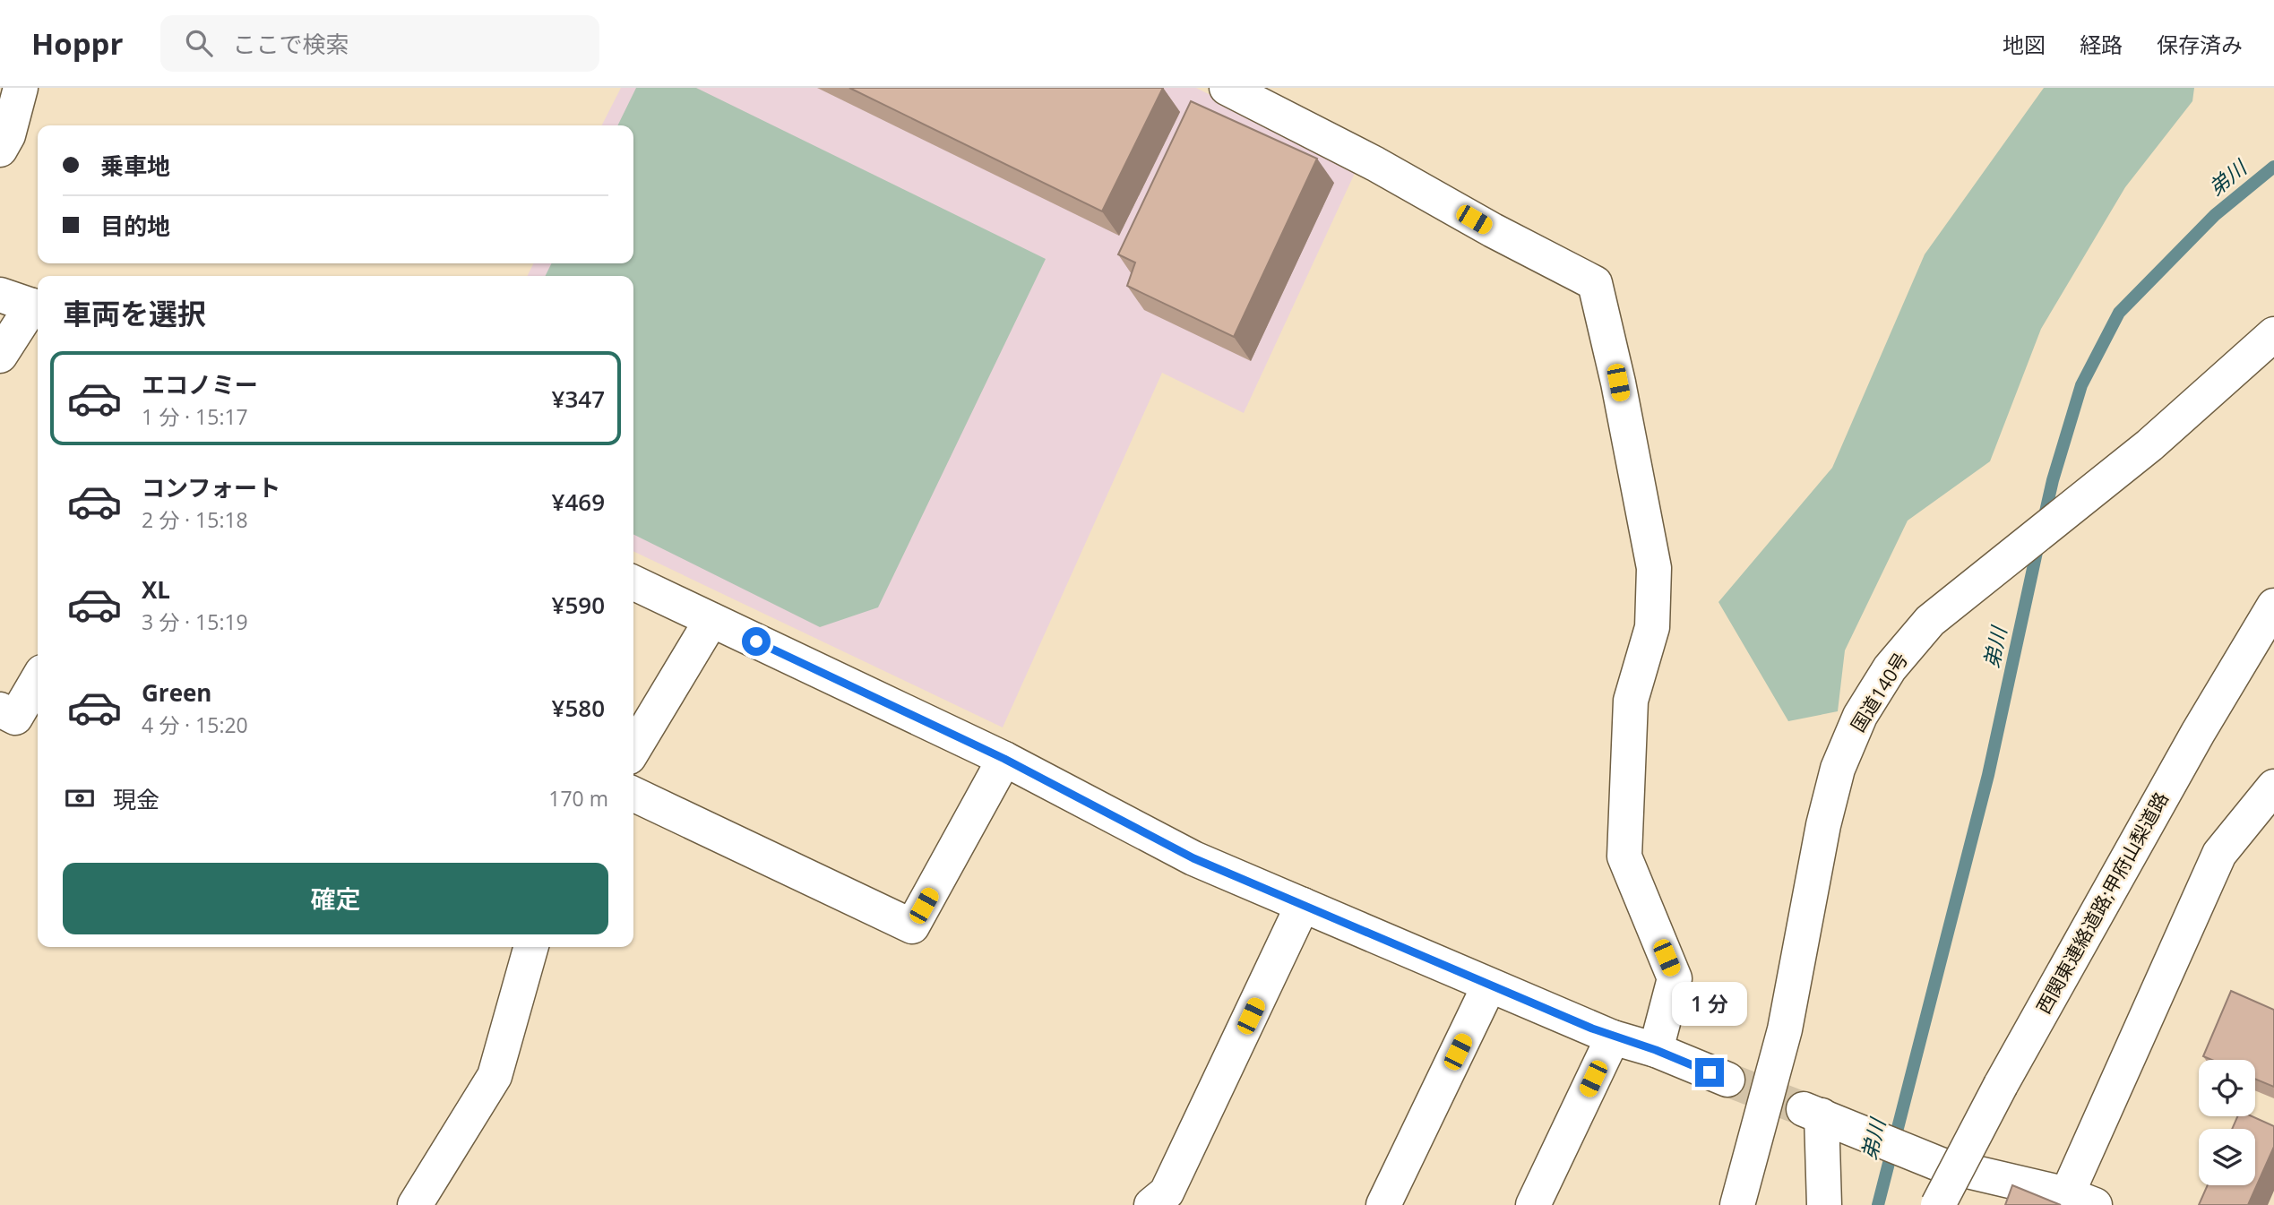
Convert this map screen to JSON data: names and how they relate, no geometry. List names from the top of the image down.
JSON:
{
  "streets": {
    "main road": ["国道140号", "西関東連絡道路;甲府山梨道路"]
  },
  "water": ["弟川"],
  "page": {
    "header": "Hoppr",
    "search": "ここで検索",
    "nav": ["地図", "経路", "保存済み"],
    "banner": ["乗車地", "目的地"],
    "heading": "車両を選択",
    "list": [
      {
        "name": "エコノミー",
        "note": "1 分 · 15:17",
        "value": "¥347"
      },
      {
        "name": "コンフォート",
        "note": "2 分 · 15:18",
        "value": "¥469"
      },
      {
        "name": "XL",
        "note": "3 分 · 15:19",
        "value": "¥590"
      },
      {
        "name": "Green",
        "note": "4 分 · 15:20",
        "value": "¥580"
      }
    ],
    "pay": ["現金", "170 m"],
    "buttons": "確定",
    "bubble": "1 分"
  }
}
